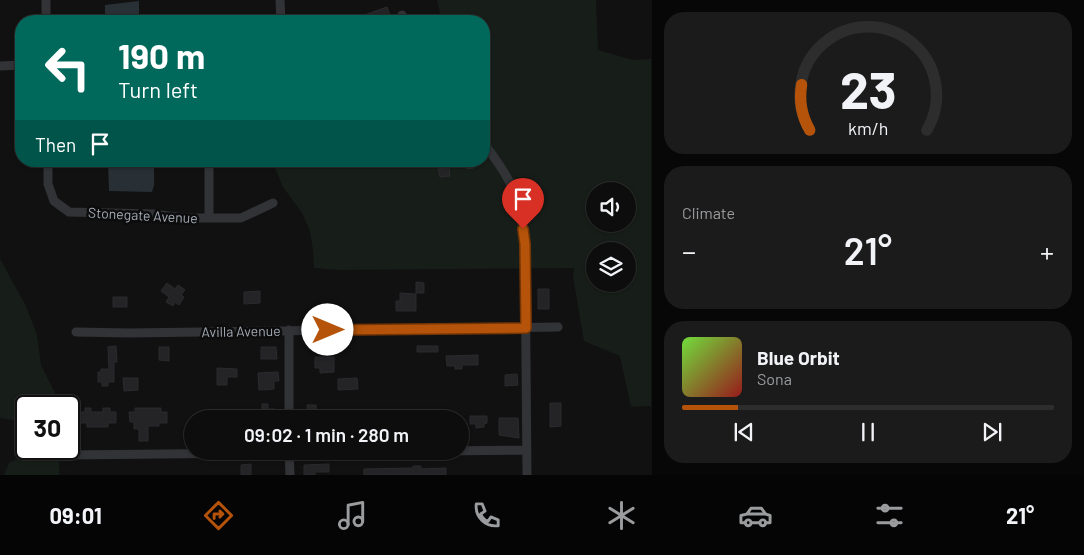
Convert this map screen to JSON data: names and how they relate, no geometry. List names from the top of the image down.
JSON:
{
  "streets": {
    "street": ["Stonegate Avenue", "Avilla Avenue"]
  },
  "page": {
    "turn": ["190 m", "Turn left"],
    "then": "Then",
    "tile": "Climate",
    "heat": ["−", "21°", "+"],
    "song": ["Blue Orbit", "Sona"],
    "limit": "30",
    "trip": "09:02 · 1 min · 280 m",
    "tabs": ["09:01", "21°"],
    "gauge": ["23", "km/h"]
  }
}
